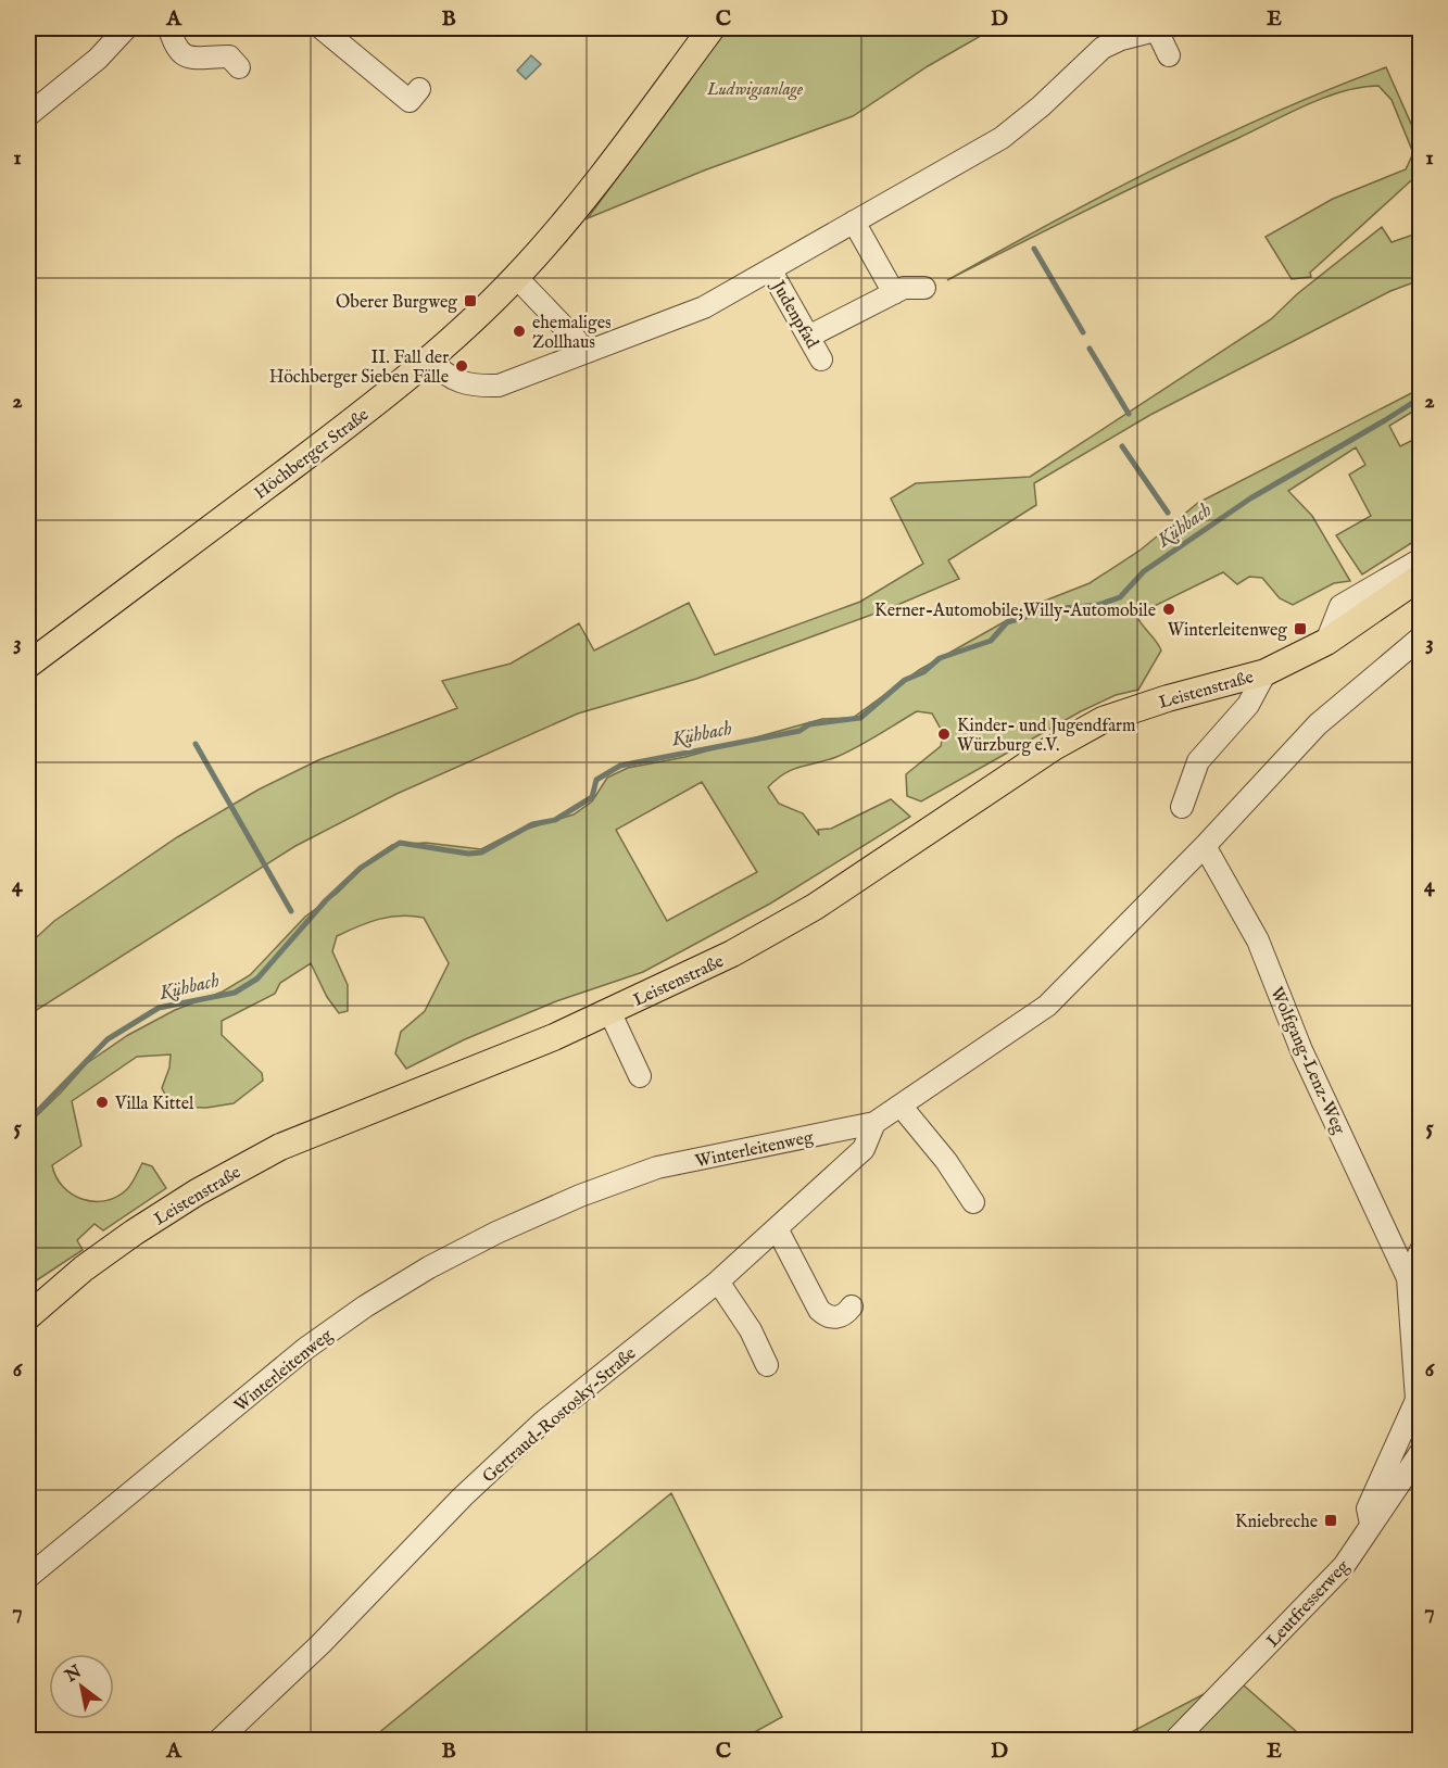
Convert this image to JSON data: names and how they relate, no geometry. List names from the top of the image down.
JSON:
{
  "streets": {
    "main road": ["Höchberger Straße", "Leistenstraße"],
    "street": [
      "Judenpfad",
      "Wolfgang-Lenz-Weg",
      "Winterleitenweg",
      "Gertraud-Rostosky-Straße",
      "Leutfresserweg"
    ]
  },
  "crossings": [
    ["Wolfgang-Lenz-Weg", "Winterleitenweg"],
    ["Winterleitenweg", "Gertraud-Rostosky-Straße"]
  ],
  "water": ["Kühbach"],
  "parks": ["Ludwigsanlage"],
  "places": {
    "transit": ["Oberer Burgweg", "Winterleitenweg", "Kniebreche"],
    "other": [
      "ehemaliges Zollhaus",
      "II. Fall der Höchberger Sieben Fälle",
      "Kerner-Automobile;Willy-Automobile",
      "Kinder- und Jugendfarm Würzburg e.V.",
      "Villa Kittel"
    ]
  },
  "north": "top left",
  "grid": {
    "columns": [
      "A",
      "B",
      "C",
      "D",
      "E"
    ],
    "rows": [
      "1",
      "2",
      "3",
      "4",
      "5",
      "6",
      "7"
    ]
  }
}
